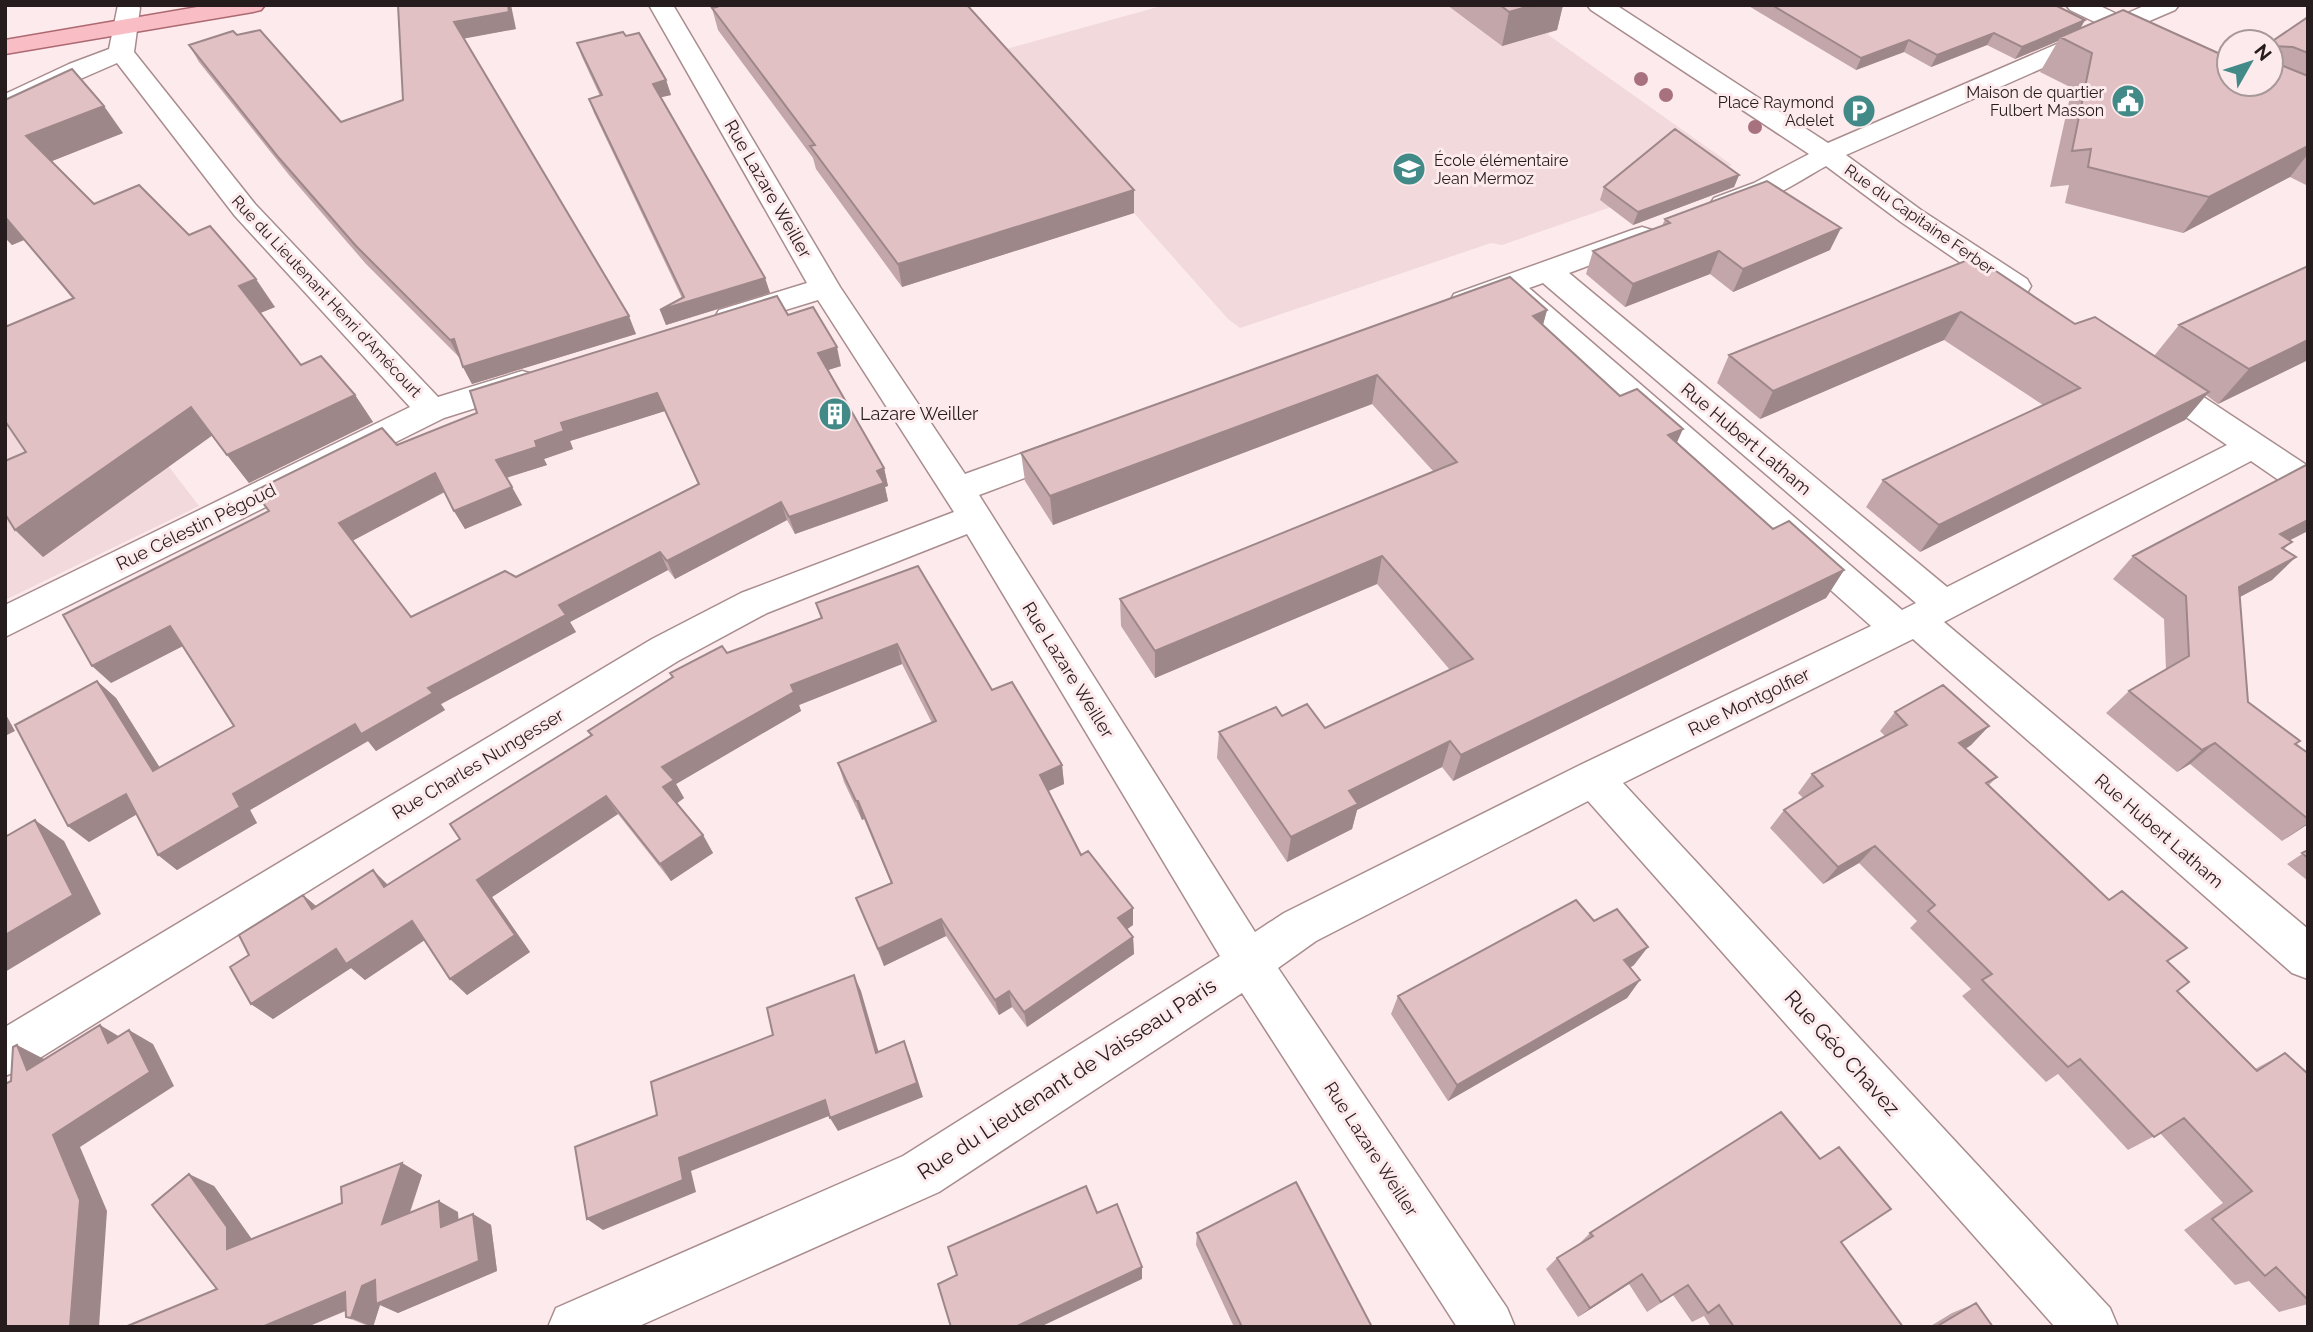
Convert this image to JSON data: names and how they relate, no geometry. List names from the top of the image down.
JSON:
{
  "streets": {
    "street": [
      "Rue Lazare Weiller",
      "Rue du Capitaine Ferber",
      "Rue du Lieutenant Henri d'Amécourt",
      "Rue Hubert Latham",
      "Rue Célestin Pégoud",
      "Rue Montgolfier",
      "Rue Charles Nungesser",
      "Rue Géo Chavez",
      "Rue du Lieutenant de Vaisseau Paris"
    ]
  },
  "crossings": [
    ["Rue Lazare Weiller", "Rue Montgolfier"],
    ["Rue Lazare Weiller", "Rue Charles Nungesser"],
    ["Rue Lazare Weiller", "Rue du Lieutenant de Vaisseau Paris"],
    ["Rue du Lieutenant Henri d'Amécourt", "Rue Célestin Pégoud"],
    ["Rue Hubert Latham", "Rue Montgolfier"],
    ["Rue Montgolfier", "Rue Géo Chavez"],
    ["Rue Montgolfier", "Rue du Lieutenant de Vaisseau Paris"]
  ],
  "places": {
    "public building": ["Maison de quartier Fulbert Masson"],
    "parking": ["Place Raymond Adelet"],
    "school or university": ["École élémentaire Jean Mermoz"],
    "building": ["Lazare Weiller"]
  },
  "north": "top right"
}
